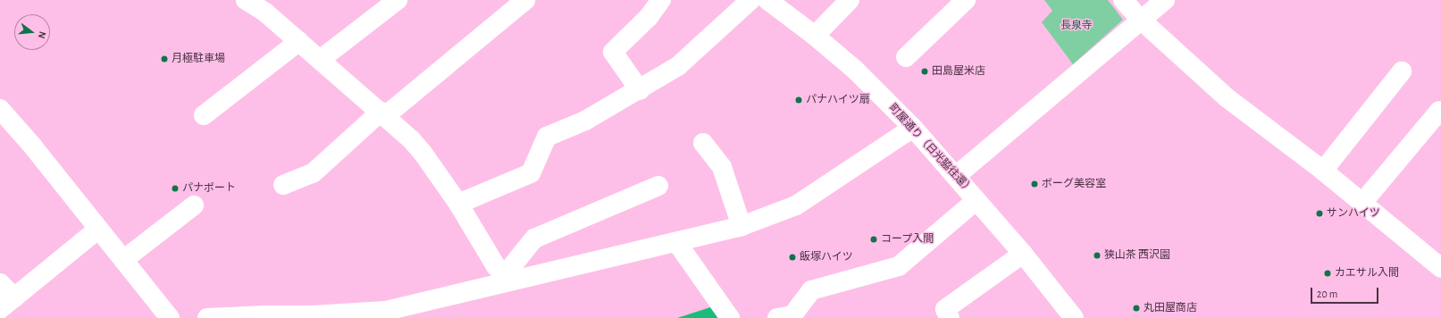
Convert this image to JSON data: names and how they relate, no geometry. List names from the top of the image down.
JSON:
{
  "streets": {
    "street": ["町屋通り（日光脇往還）"]
  },
  "parks": ["長泉寺"],
  "places": [
    "月極駐車場",
    "田島屋米店",
    "パナハイツ扇",
    "ボーグ美容室",
    "パナポート",
    "サンハイツ",
    "コープ入間",
    "狭山茶 西沢園",
    "飯塚ハイツ",
    "カエサル入間",
    "丸田屋商店"
  ],
  "scale_bar": "20 m",
  "north": "right"
}
